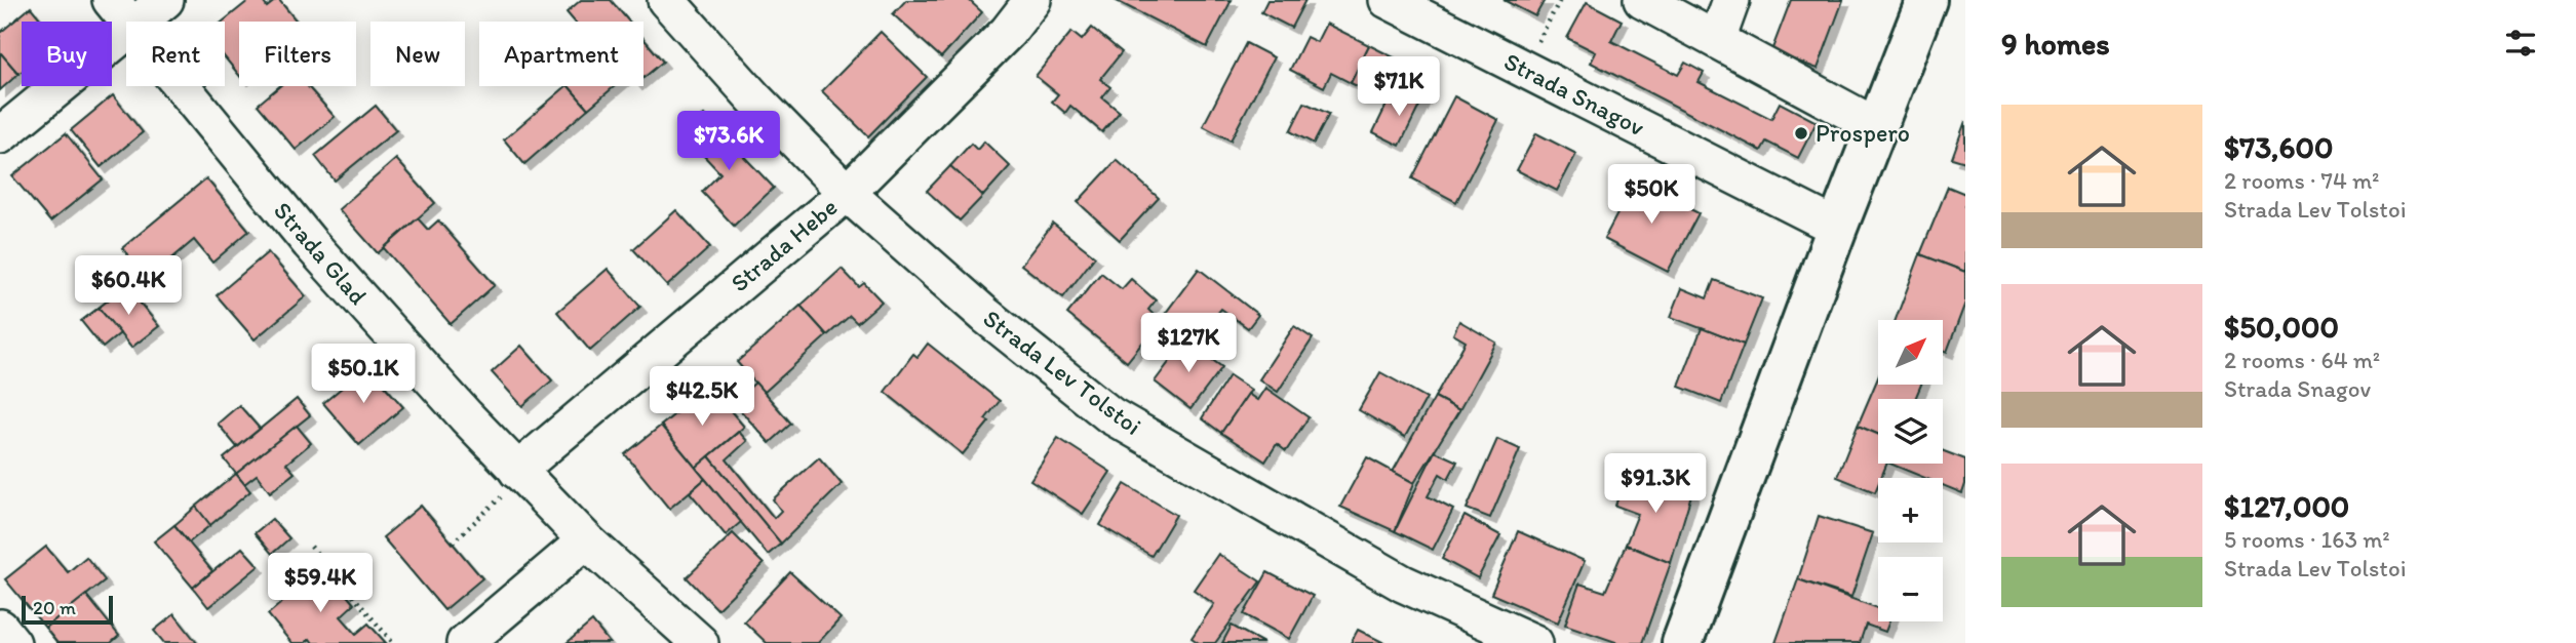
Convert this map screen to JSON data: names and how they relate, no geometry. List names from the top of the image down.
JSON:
{
  "streets": {
    "street": [
      "Strada Snagov",
      "Strada Hebe",
      "Strada Glad",
      "Strada Lev Tolstoi"
    ]
  },
  "crossings": [
    ["Strada Hebe", "Strada Glad"],
    ["Strada Hebe", "Strada Lev Tolstoi"]
  ],
  "places": ["Prospero"],
  "scale_bar": "20 m",
  "north": "top right",
  "page": {
    "heading": "9 homes",
    "chip": [
      "Buy",
      "Rent",
      "Filters",
      "New",
      "Apartment"
    ],
    "price": [
      "$71K",
      "$73.6K",
      "$50K",
      "$60.4K",
      "$127K",
      "$50.1K",
      "$42.5K",
      "$91.3K",
      "$59.4K"
    ],
    "list": [
      {
        "name": "$73,600",
        "note": "2 rooms · 74 m² · Strada Lev Tolstoi"
      },
      {
        "name": "$50,000",
        "note": "2 rooms · 64 m² · Strada Snagov"
      },
      {
        "name": "$127,000",
        "note": "5 rooms · 163 m² · Strada Lev Tolstoi"
      }
    ],
    "map_buttons": ["+", "−"],
    "scale": "20 m"
  }
}
